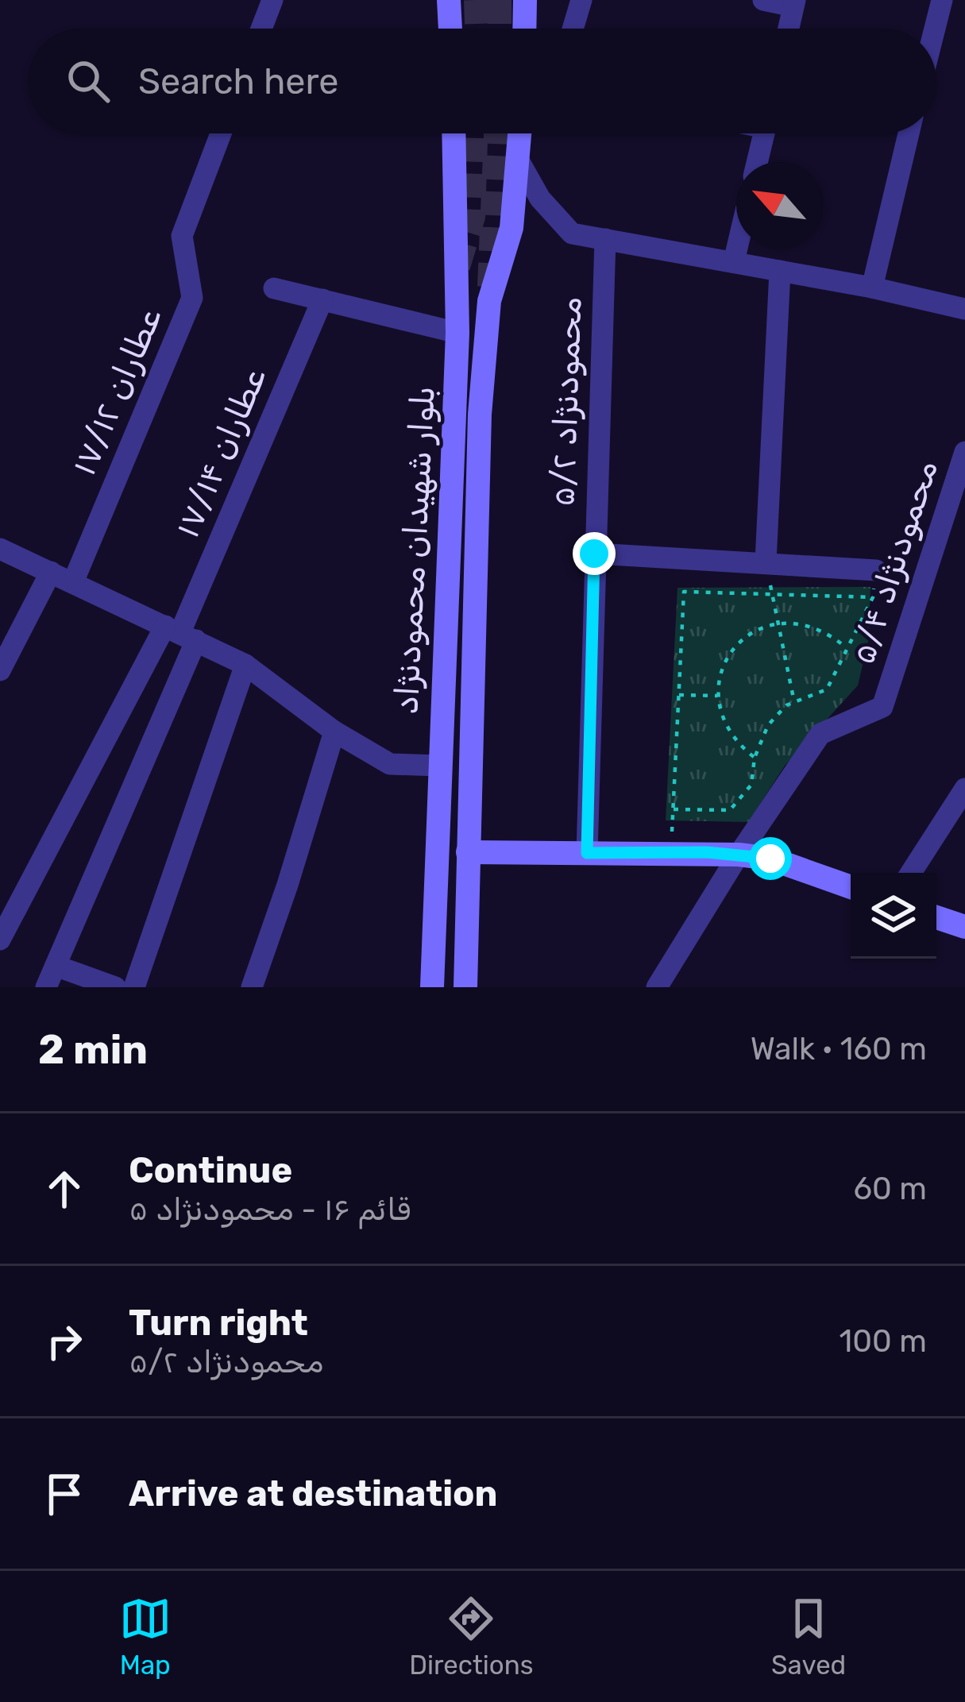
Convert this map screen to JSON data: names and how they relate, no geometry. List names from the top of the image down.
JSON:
{
  "streets": {
    "main road": ["بلوار شهیدان محمودنژاد"],
    "street": [
      "عطاران ۱۷/۱۲",
      "محمودنژاد ۵/۲",
      "عطاران ۱۷/۱۴",
      "محمودنژاد ۵/۴"
    ]
  },
  "north": "top left",
  "page": {
    "search": "Search here",
    "heading": ["2 min", "Walk · 160 m"],
    "list": [
      ["Continue", "قائم ۱۶ - محمودنژاد ۵", "60 m"],
      ["Turn right", "محمودنژاد ۵/۲", "100 m"],
      "Arrive at destination"
    ],
    "nav": ["Map", "Directions", "Saved"]
  }
}
